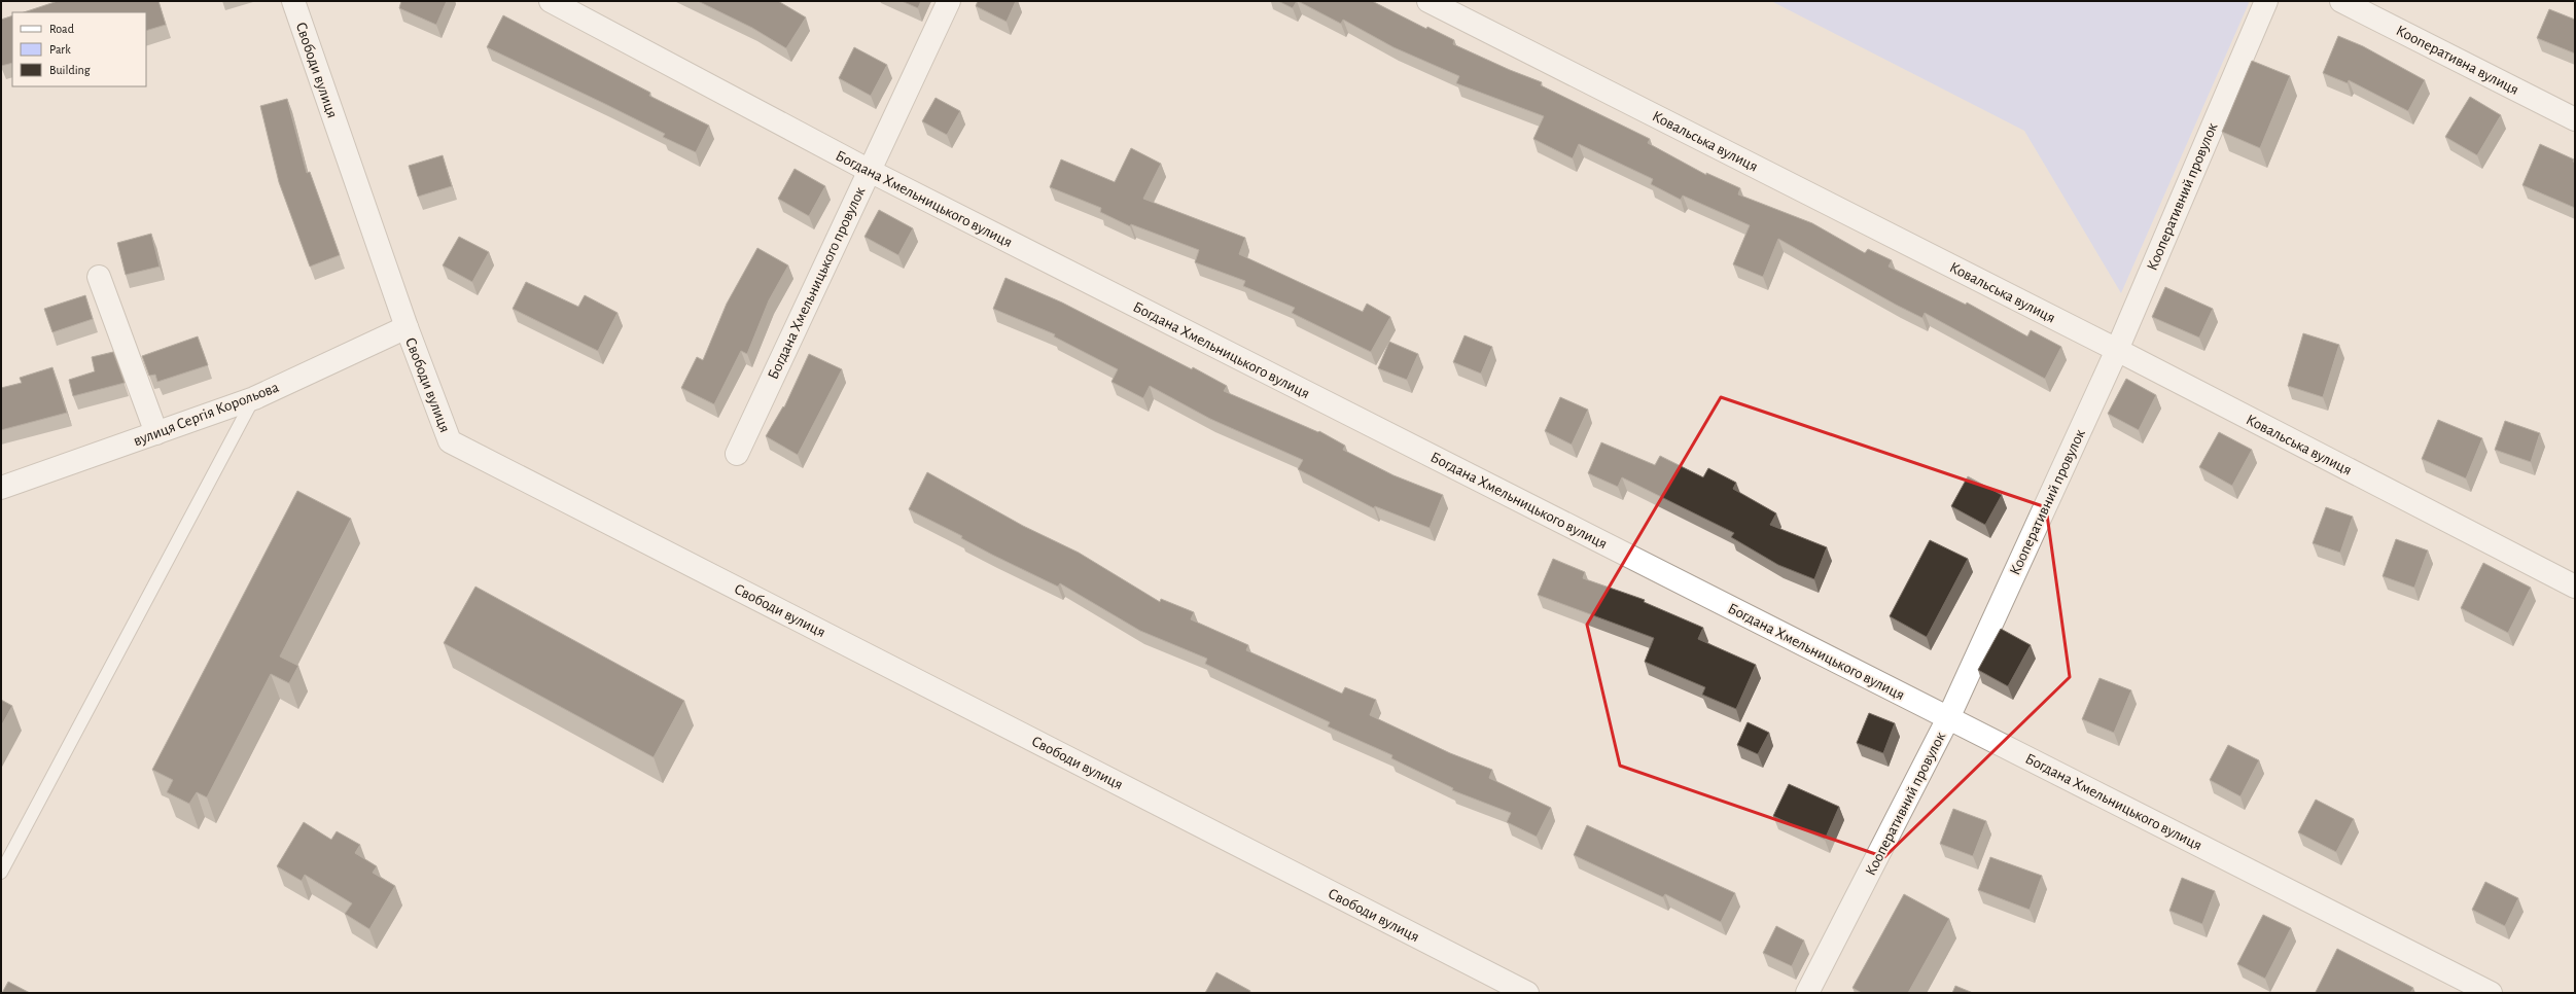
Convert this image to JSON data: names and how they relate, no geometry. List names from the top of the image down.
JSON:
{
  "streets": {
    "street": [
      "Кооперативна вулиця",
      "Свободи вулиця",
      "Ковальська вулиця",
      "Кооперативний провулок",
      "Богдана Хмельницького вулиця",
      "Богдана Хмельницького провулок",
      "вулиця Сергія Корольова"
    ]
  },
  "crossings": [
    ["Свободи вулиця", "вулиця Сергія Корольова"],
    ["Ковальська вулиця", "Кооперативний провулок"],
    ["Кооперативний провулок", "Богдана Хмельницького вулиця"],
    ["Богдана Хмельницького вулиця", "Богдана Хмельницького провулок"]
  ],
  "legend": ["Road", "Park", "Building"]
}
